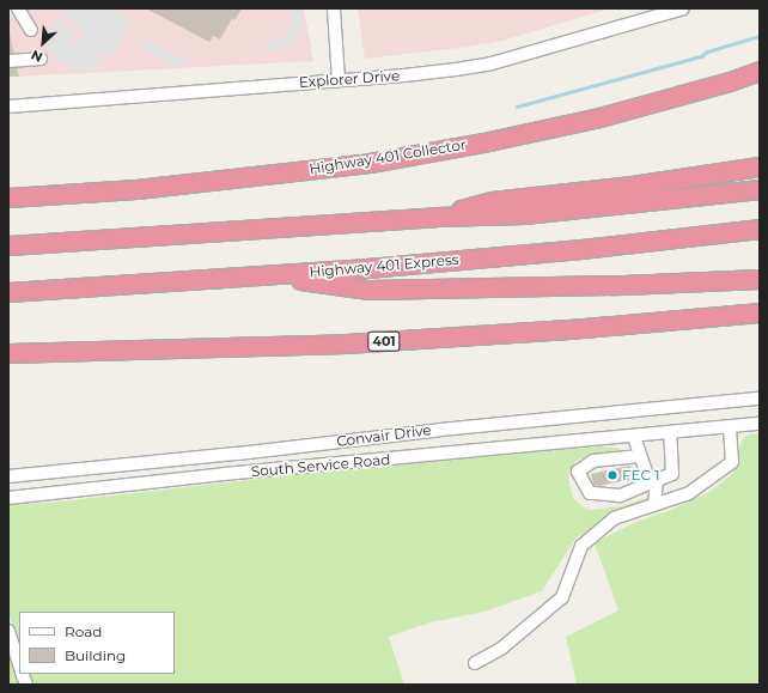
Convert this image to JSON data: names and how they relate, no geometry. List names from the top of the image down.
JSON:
{
  "streets": {
    "highway": ["Highway 401 Collector", "Highway 401 Express", "401"],
    "street": ["Explorer Drive", "Convair Drive", "South Service Road"]
  },
  "places": ["FEC 1"],
  "legend": ["Road", "Building"],
  "north": "bottom left"
}
